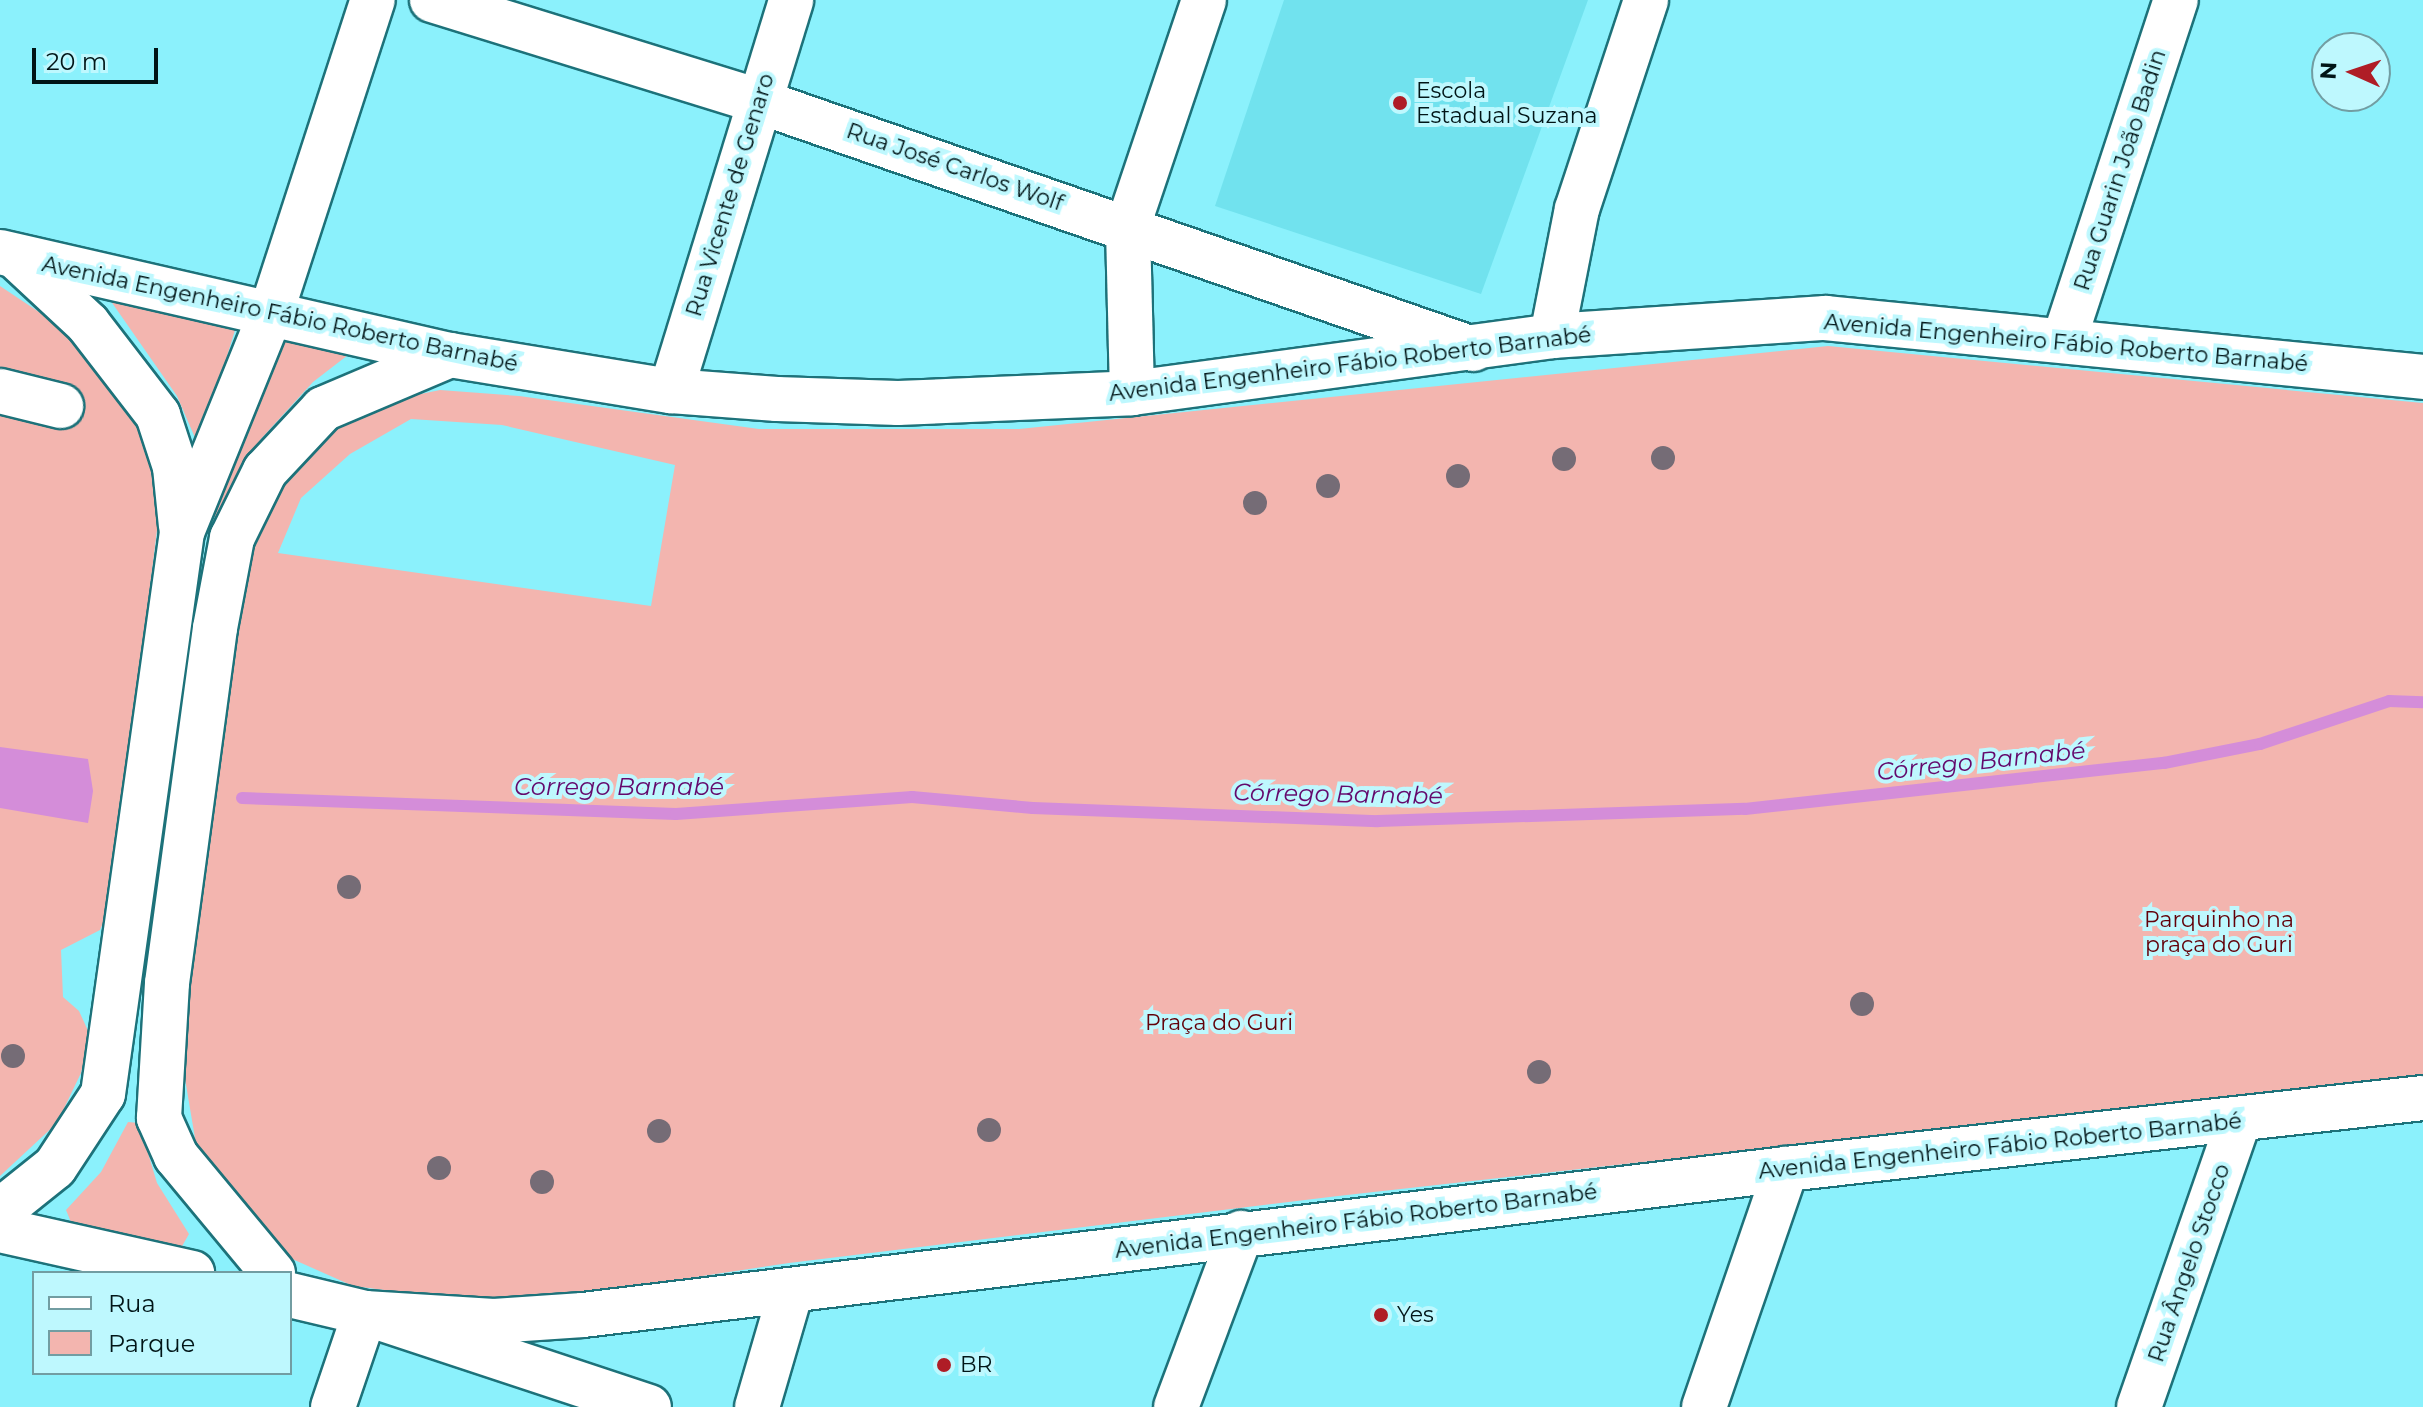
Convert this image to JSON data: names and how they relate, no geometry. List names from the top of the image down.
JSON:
{
  "streets": {
    "main road": [
      "Rua José Carlos Wolf",
      "Rua Guarin João Badin",
      "Rua Vicente de Genaro",
      "Avenida Engenheiro Fábio Roberto Barnabé",
      "Rua Ângelo Stocco"
    ]
  },
  "crossings": [
    ["Rua José Carlos Wolf", "Rua Vicente de Genaro"],
    ["Rua José Carlos Wolf", "Avenida Engenheiro Fábio Roberto Barnabé"],
    ["Rua Guarin João Badin", "Avenida Engenheiro Fábio Roberto Barnabé"],
    ["Rua Vicente de Genaro", "Avenida Engenheiro Fábio Roberto Barnabé"],
    ["Avenida Engenheiro Fábio Roberto Barnabé", "Rua Ângelo Stocco"]
  ],
  "water": ["Córrego Barnabé"],
  "parks": ["Parquinho na praça do Guri", "Praça do Guri"],
  "places": ["Escola Estadual Suzana", "Yes", "BR"],
  "legend": ["Rua", "Parque"],
  "scale_bar": "20 m",
  "north": "left"
}
